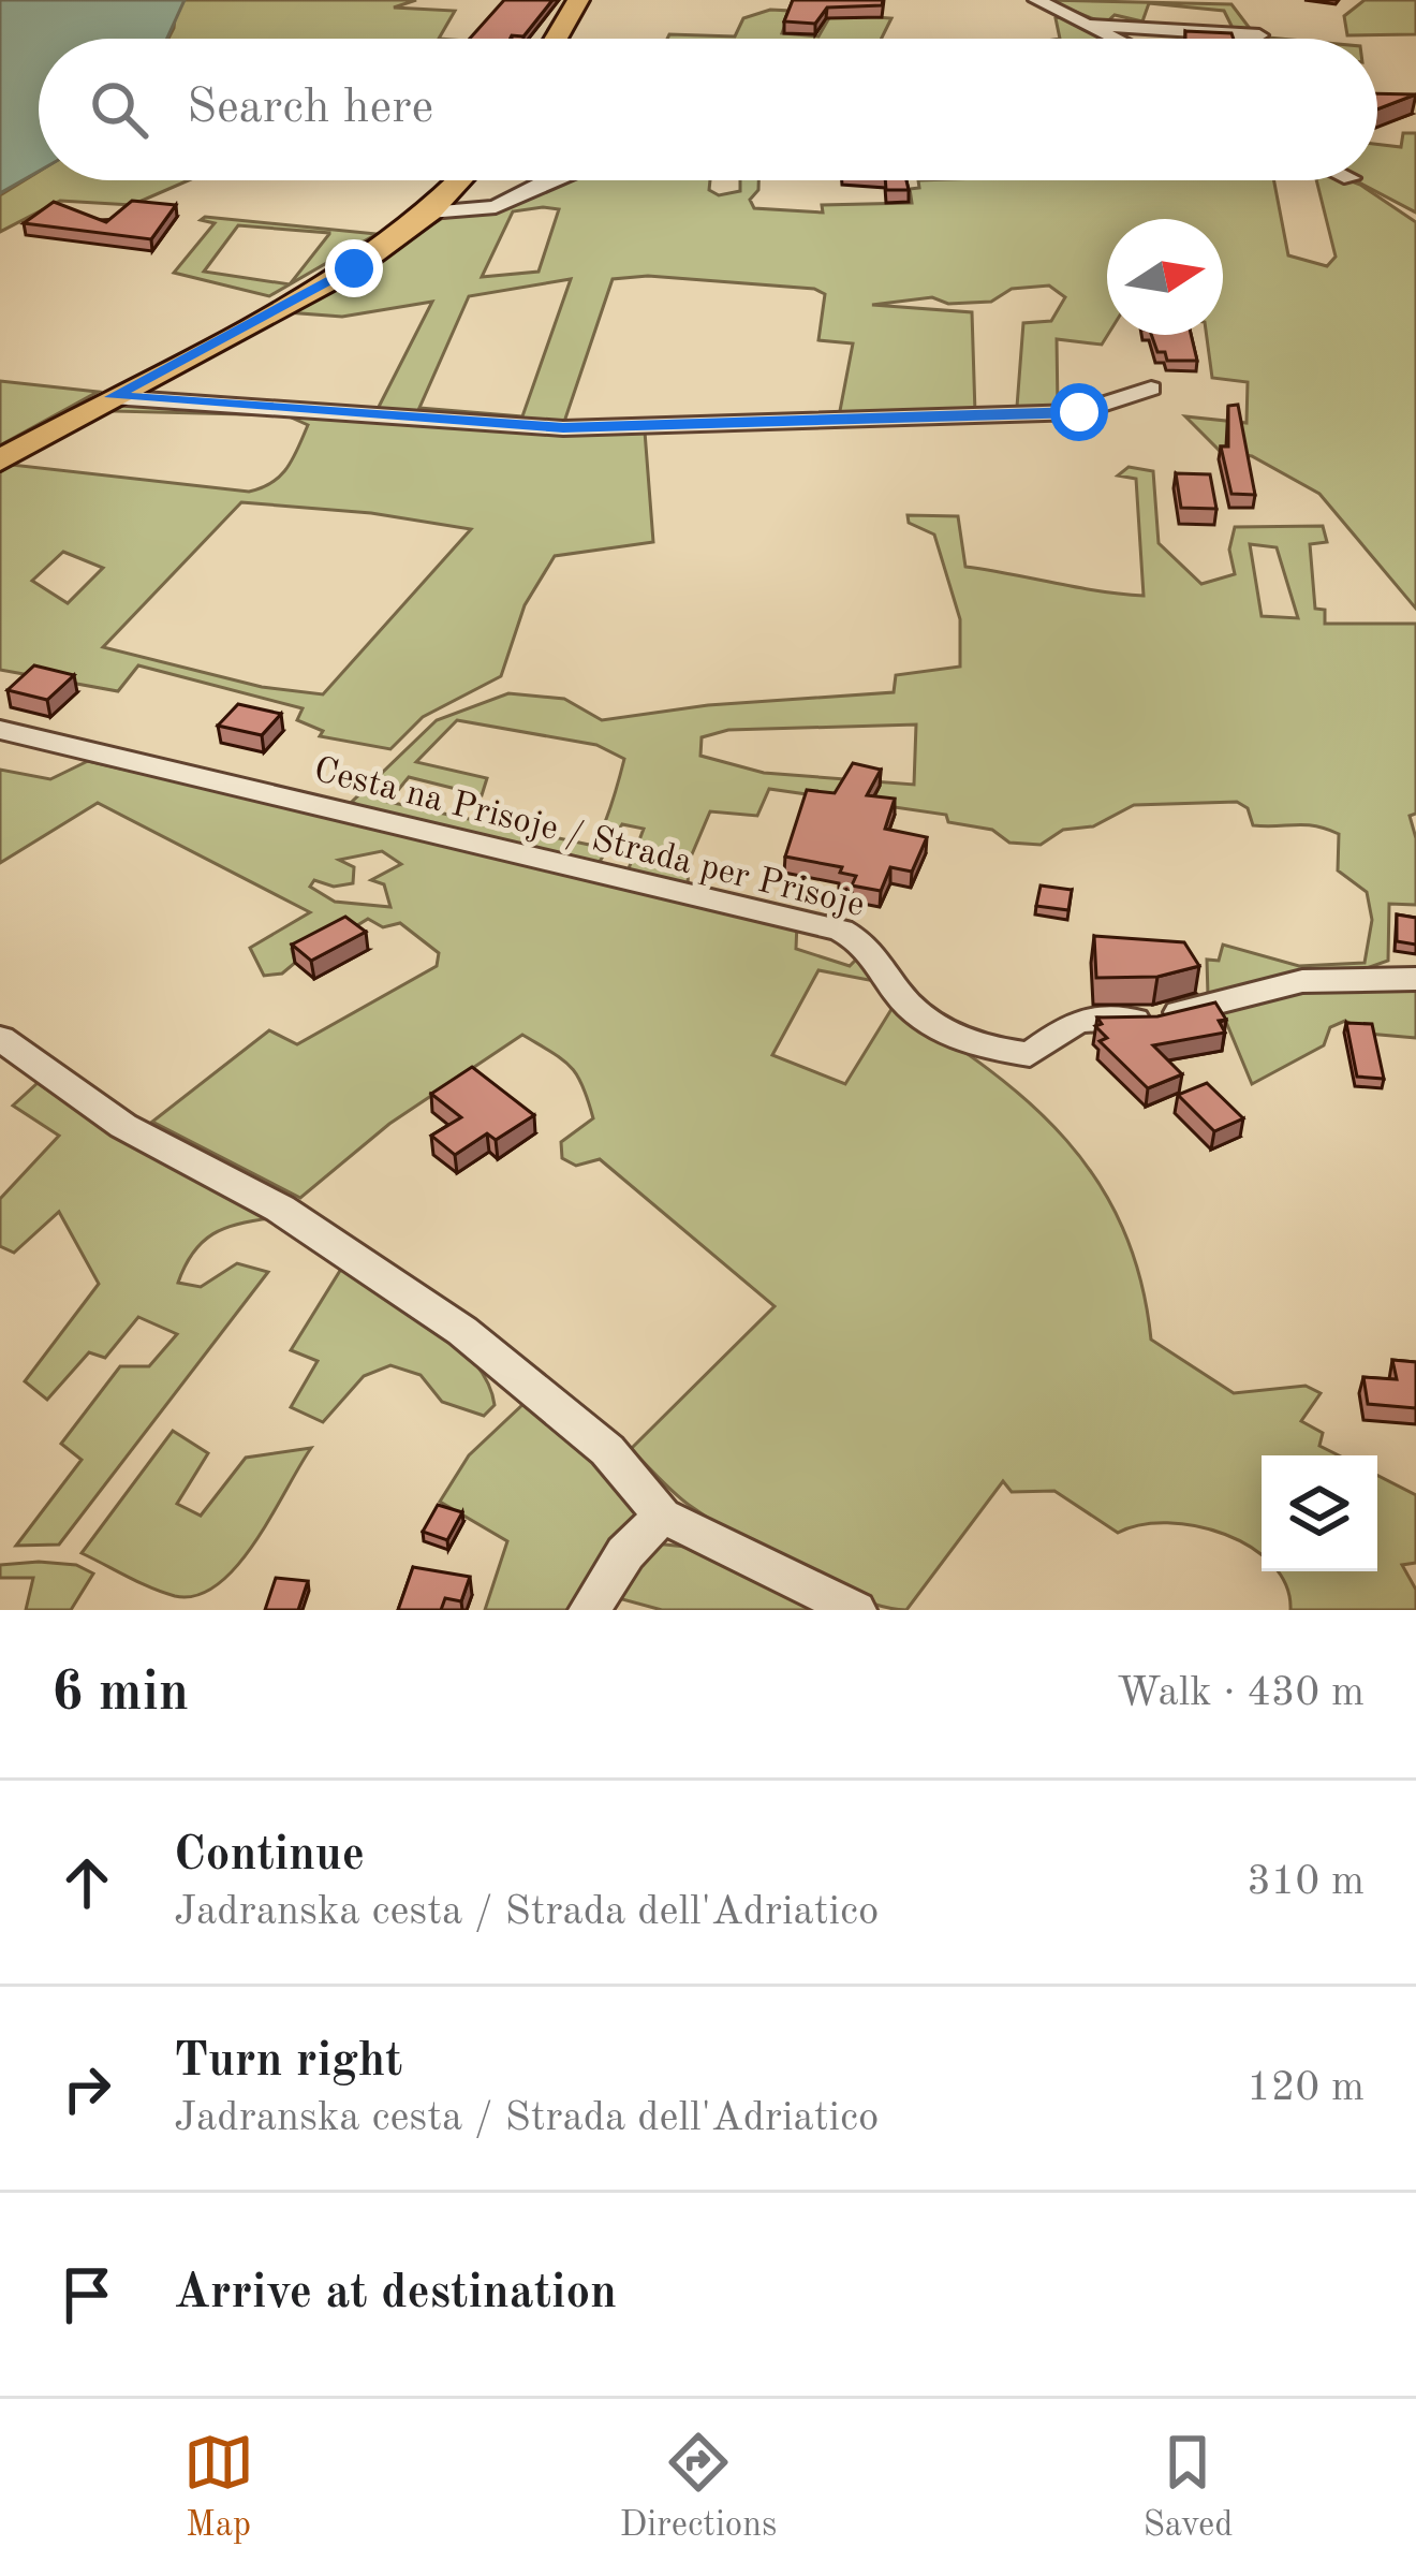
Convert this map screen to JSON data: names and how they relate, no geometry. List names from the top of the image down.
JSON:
{
  "streets": {
    "street": ["Cesta na Prisoje / Strada per Prisoje"]
  },
  "north": "right",
  "page": {
    "search": "Search here",
    "heading": ["6 min", "Walk · 430 m"],
    "list": [
      ["Continue", "Jadranska cesta / Strada dell'Adriatico", "310 m"],
      ["Turn right", "Jadranska cesta / Strada dell'Adriatico", "120 m"],
      "Arrive at destination"
    ],
    "nav": ["Map", "Directions", "Saved"]
  }
}
